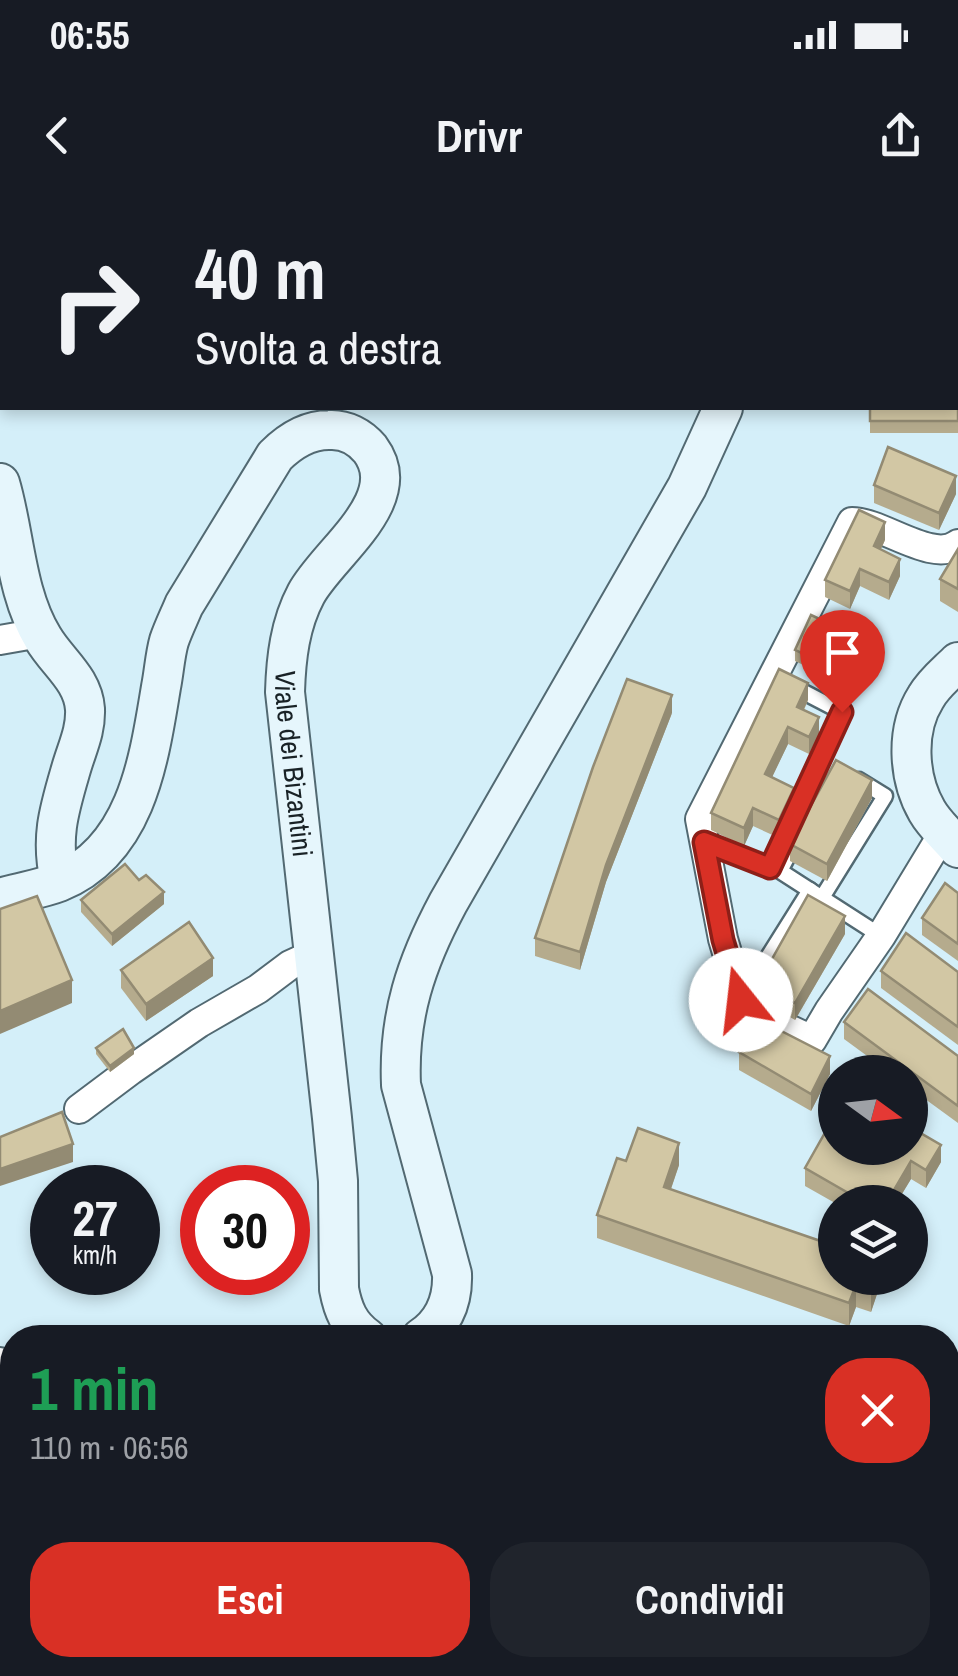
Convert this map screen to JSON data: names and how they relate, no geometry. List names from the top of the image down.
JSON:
{
  "streets": {
    "street": ["Viale dei Bizantini"]
  },
  "north": "right",
  "page": {
    "status": "06:55",
    "header": "Drivr",
    "turn": ["40 m", "Svolta a destra"],
    "speed": "27 km/h",
    "limit": "30",
    "heading": ["1 min", "110 m · 06:56"],
    "buttons": ["Esci", "Condividi"]
  }
}
